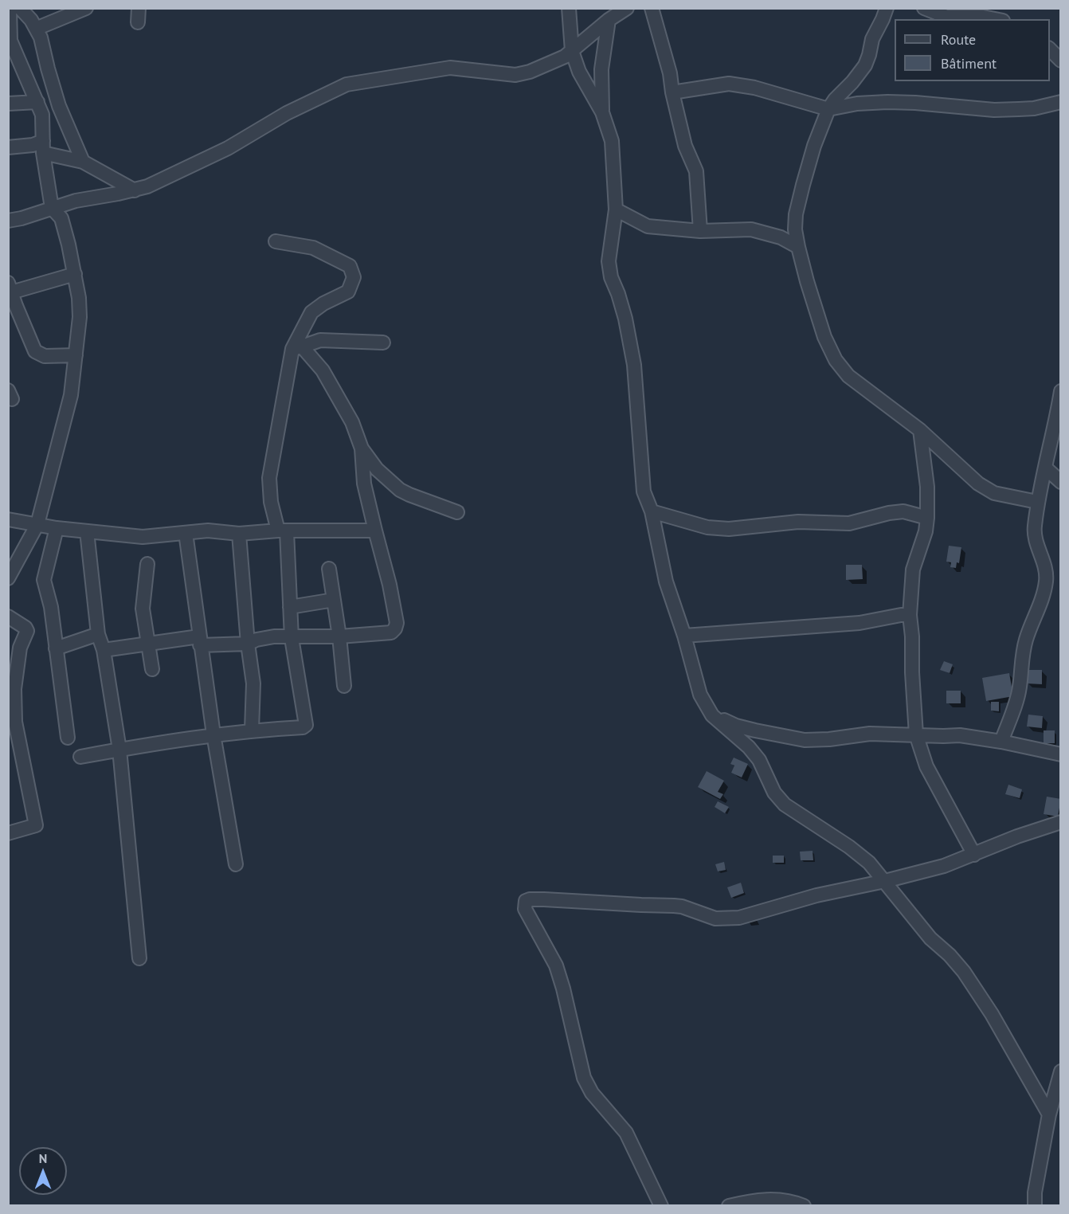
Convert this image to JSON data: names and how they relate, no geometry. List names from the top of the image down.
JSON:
{
  "legend": ["Route", "Bâtiment"],
  "north": "top"
}
